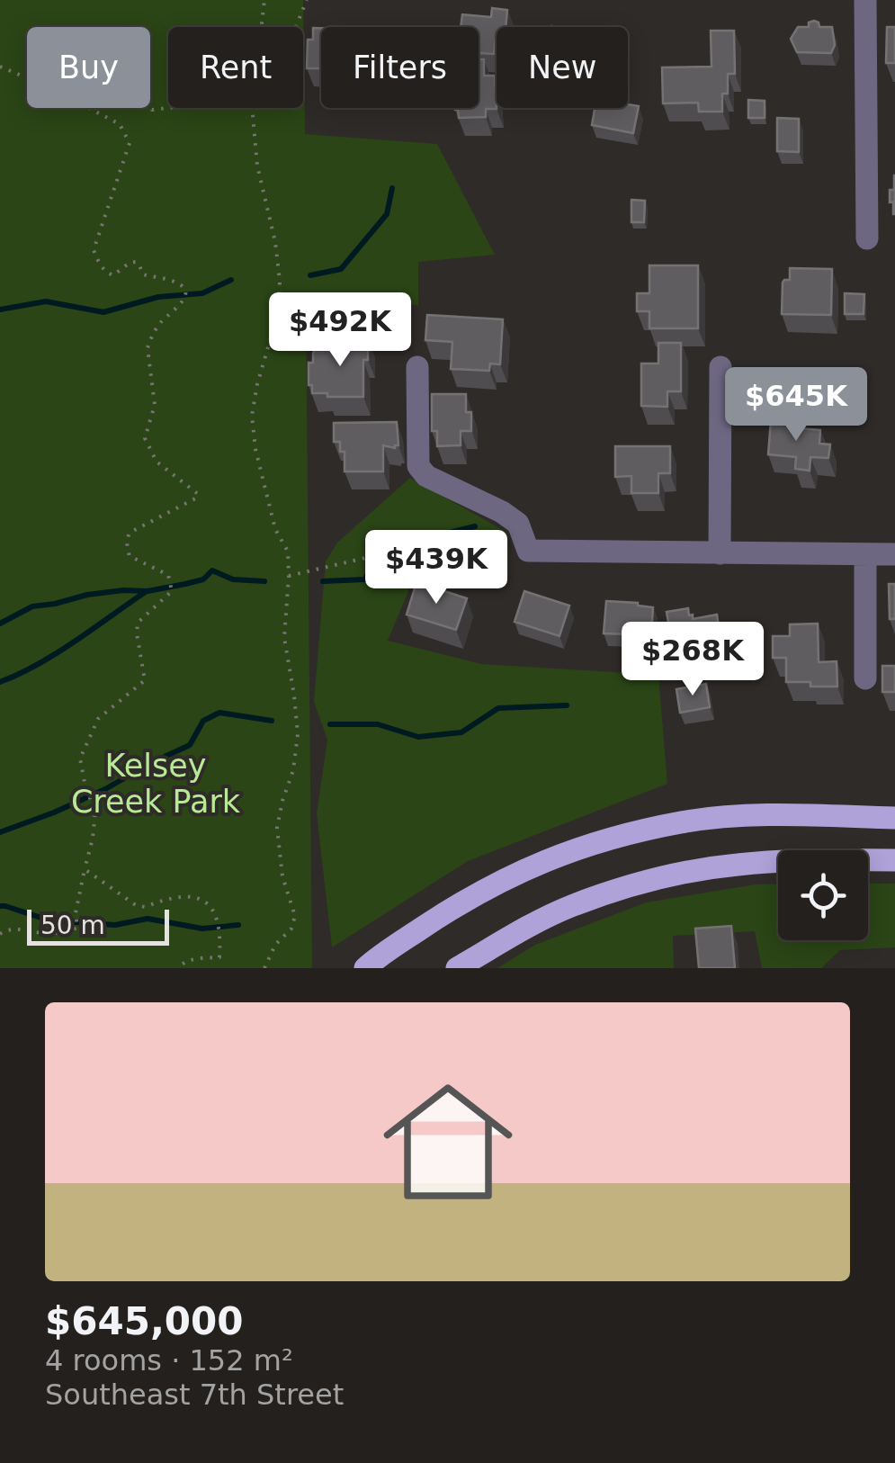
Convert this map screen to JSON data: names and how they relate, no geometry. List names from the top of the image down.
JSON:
{
  "parks": ["Kelsey Creek Park"],
  "scale_bar": "50 m",
  "page": {
    "chip": [
      "Buy",
      "Rent",
      "Filters",
      "New"
    ],
    "price": [
      "$492K",
      "$645K",
      "$439K",
      "$268K"
    ],
    "scale": "50 m",
    "list": [
      {
        "name": "$645,000",
        "note": "4 rooms · 152 m² · Southeast 7th Street"
      }
    ]
  }
}
